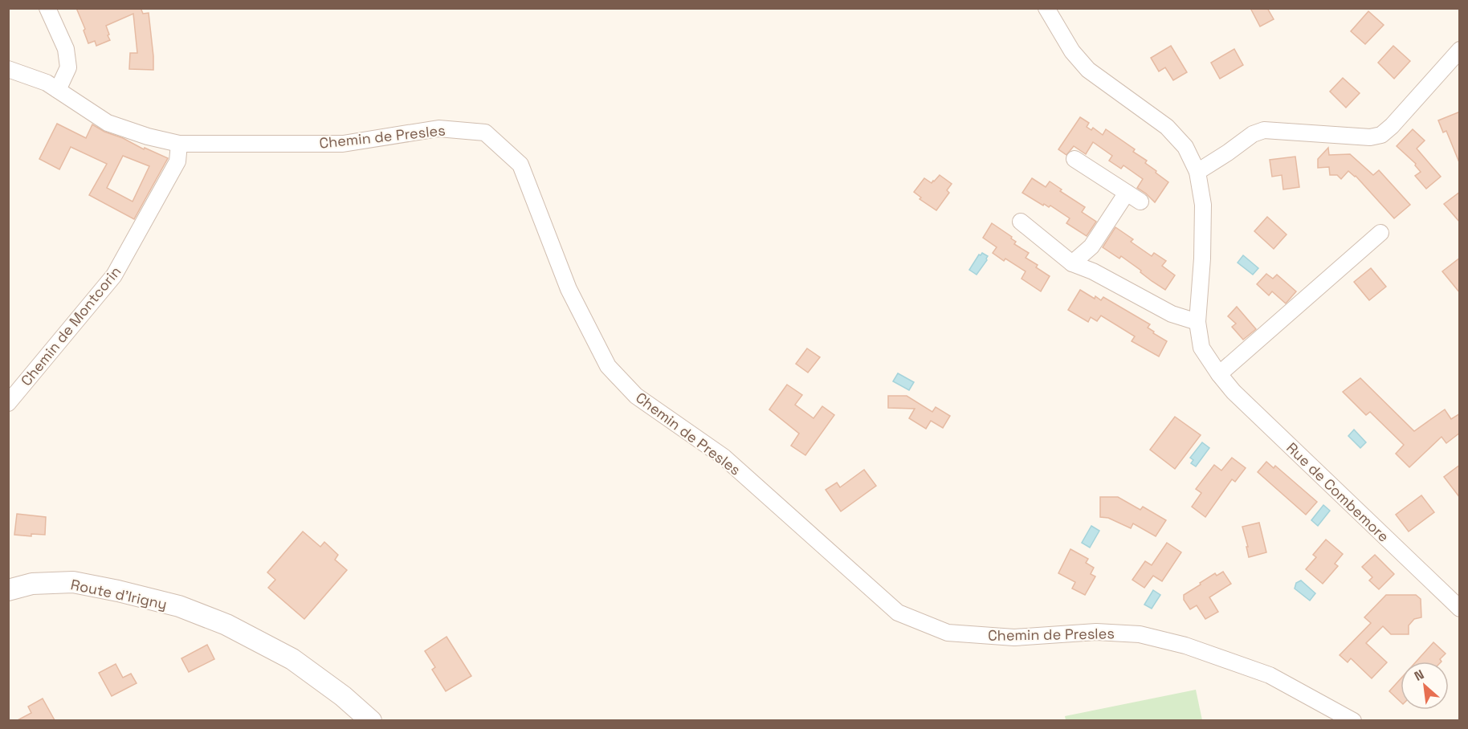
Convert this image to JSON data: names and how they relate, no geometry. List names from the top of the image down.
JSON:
{
  "streets": {
    "street": [
      "Chemin de Presles",
      "Chemin de Montcorin",
      "Rue de Combemore",
      "Route d'Irigny"
    ]
  },
  "crossings": [
    ["Chemin de Presles", "Chemin de Montcorin"]
  ],
  "north": "top left"
}
